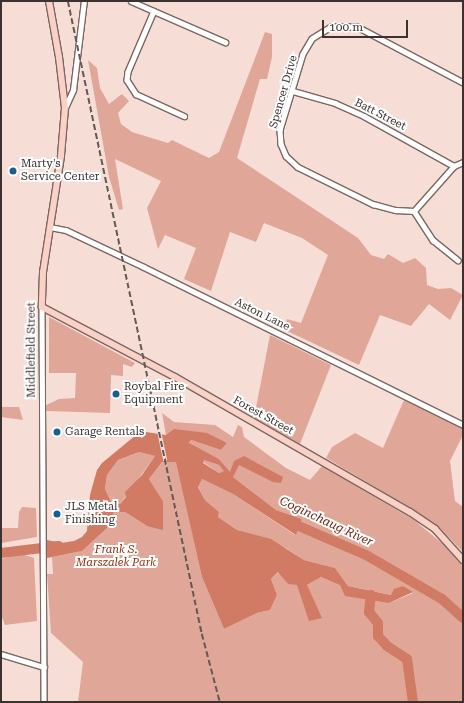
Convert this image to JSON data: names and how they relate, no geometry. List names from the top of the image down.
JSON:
{
  "streets": {
    "main road": ["Middlefield Street", "Forest Street"],
    "street": ["Spencer Drive", "Batt Street", "Aston Lane"]
  },
  "crossings": [
    ["Spencer Drive", "Batt Street"],
    ["Aston Lane", "Middlefield Street"],
    ["Middlefield Street", "Forest Street"]
  ],
  "water": ["Coginchaug River"],
  "parks": ["Frank S. Marszalek Park"],
  "places": [
    "Marty's Service Center",
    "Roybal Fire Equipment",
    "Garage Rentals",
    "JLS Metal Finishing"
  ],
  "scale_bar": "100 m"
}
